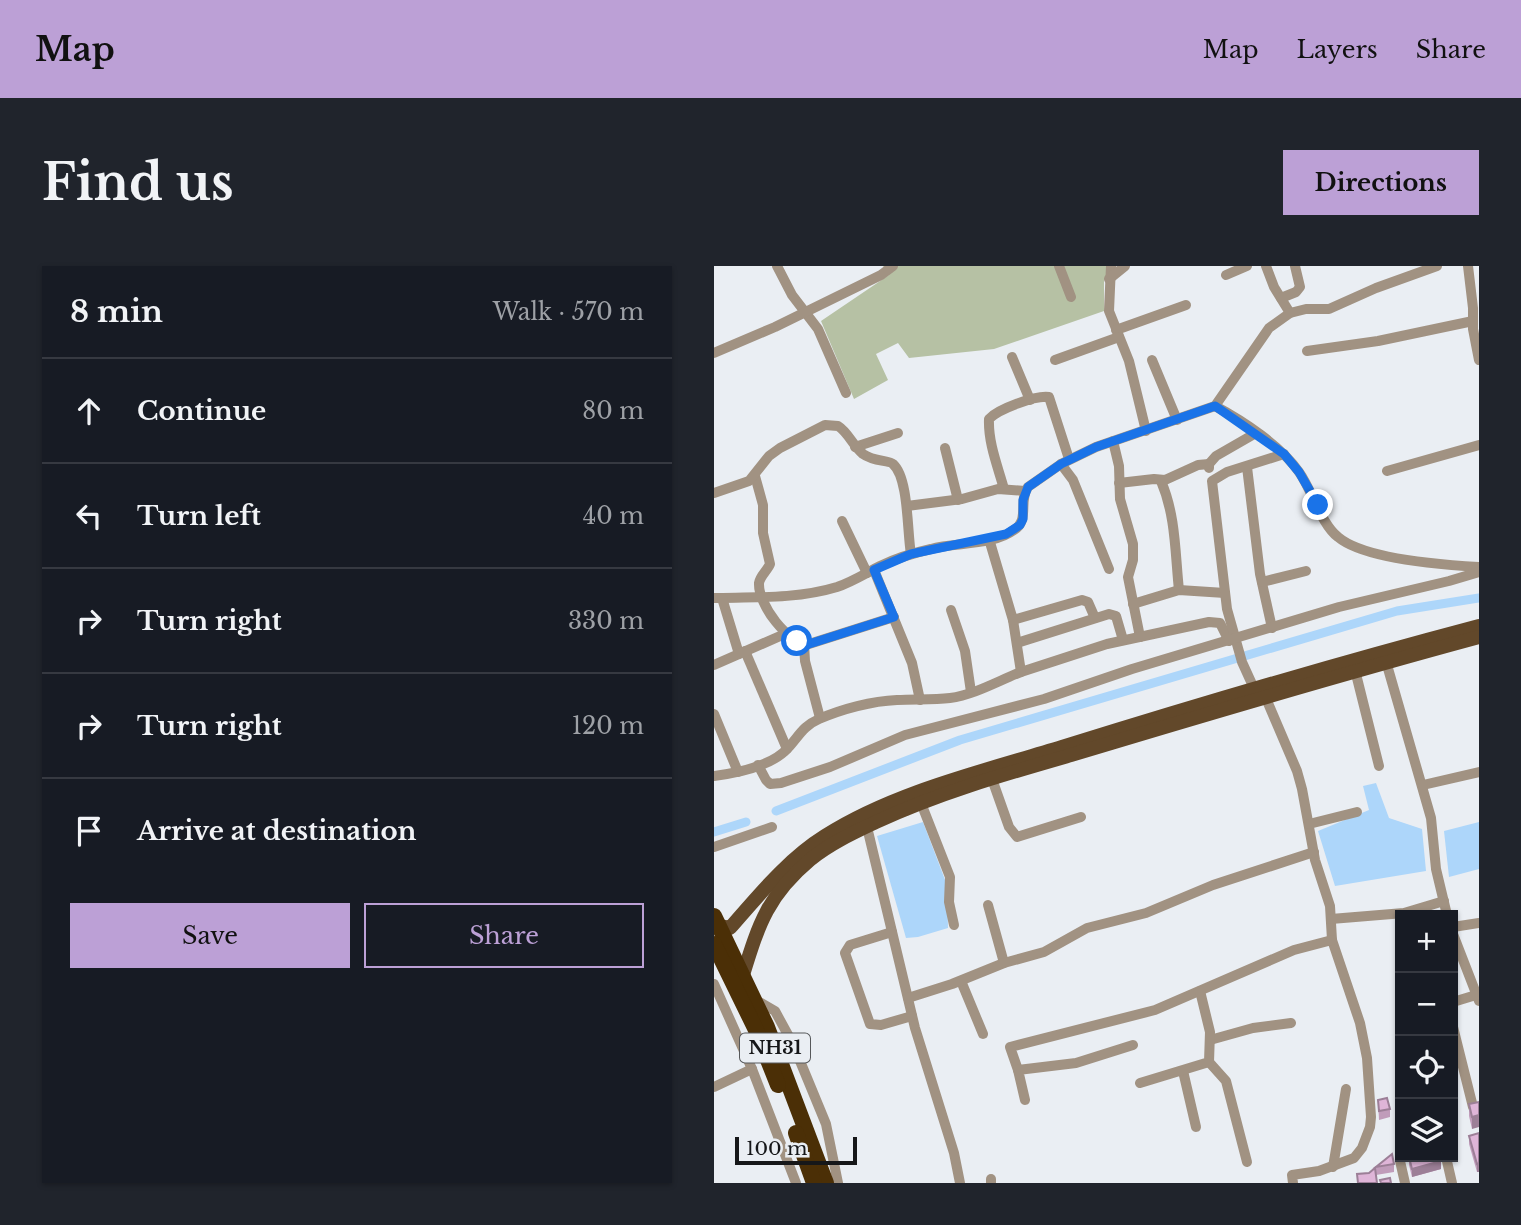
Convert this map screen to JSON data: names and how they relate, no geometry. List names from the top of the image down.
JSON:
{
  "streets": {
    "highway": ["NH31"]
  },
  "scale_bar": "100 m",
  "page": {
    "header": "Map",
    "nav": ["Map", "Layers", "Share"],
    "buttons": [
      "Directions",
      ["Save", "Share"]
    ],
    "title": "Find us",
    "heading": ["8 min", "Walk · 570 m"],
    "list": [
      ["Continue", "80 m"],
      ["Turn left", "40 m"],
      ["Turn right", "330 m"],
      ["Turn right", "120 m"],
      "Arrive at destination"
    ],
    "map_buttons": ["+", "−"],
    "scale": "100 m"
  }
}
